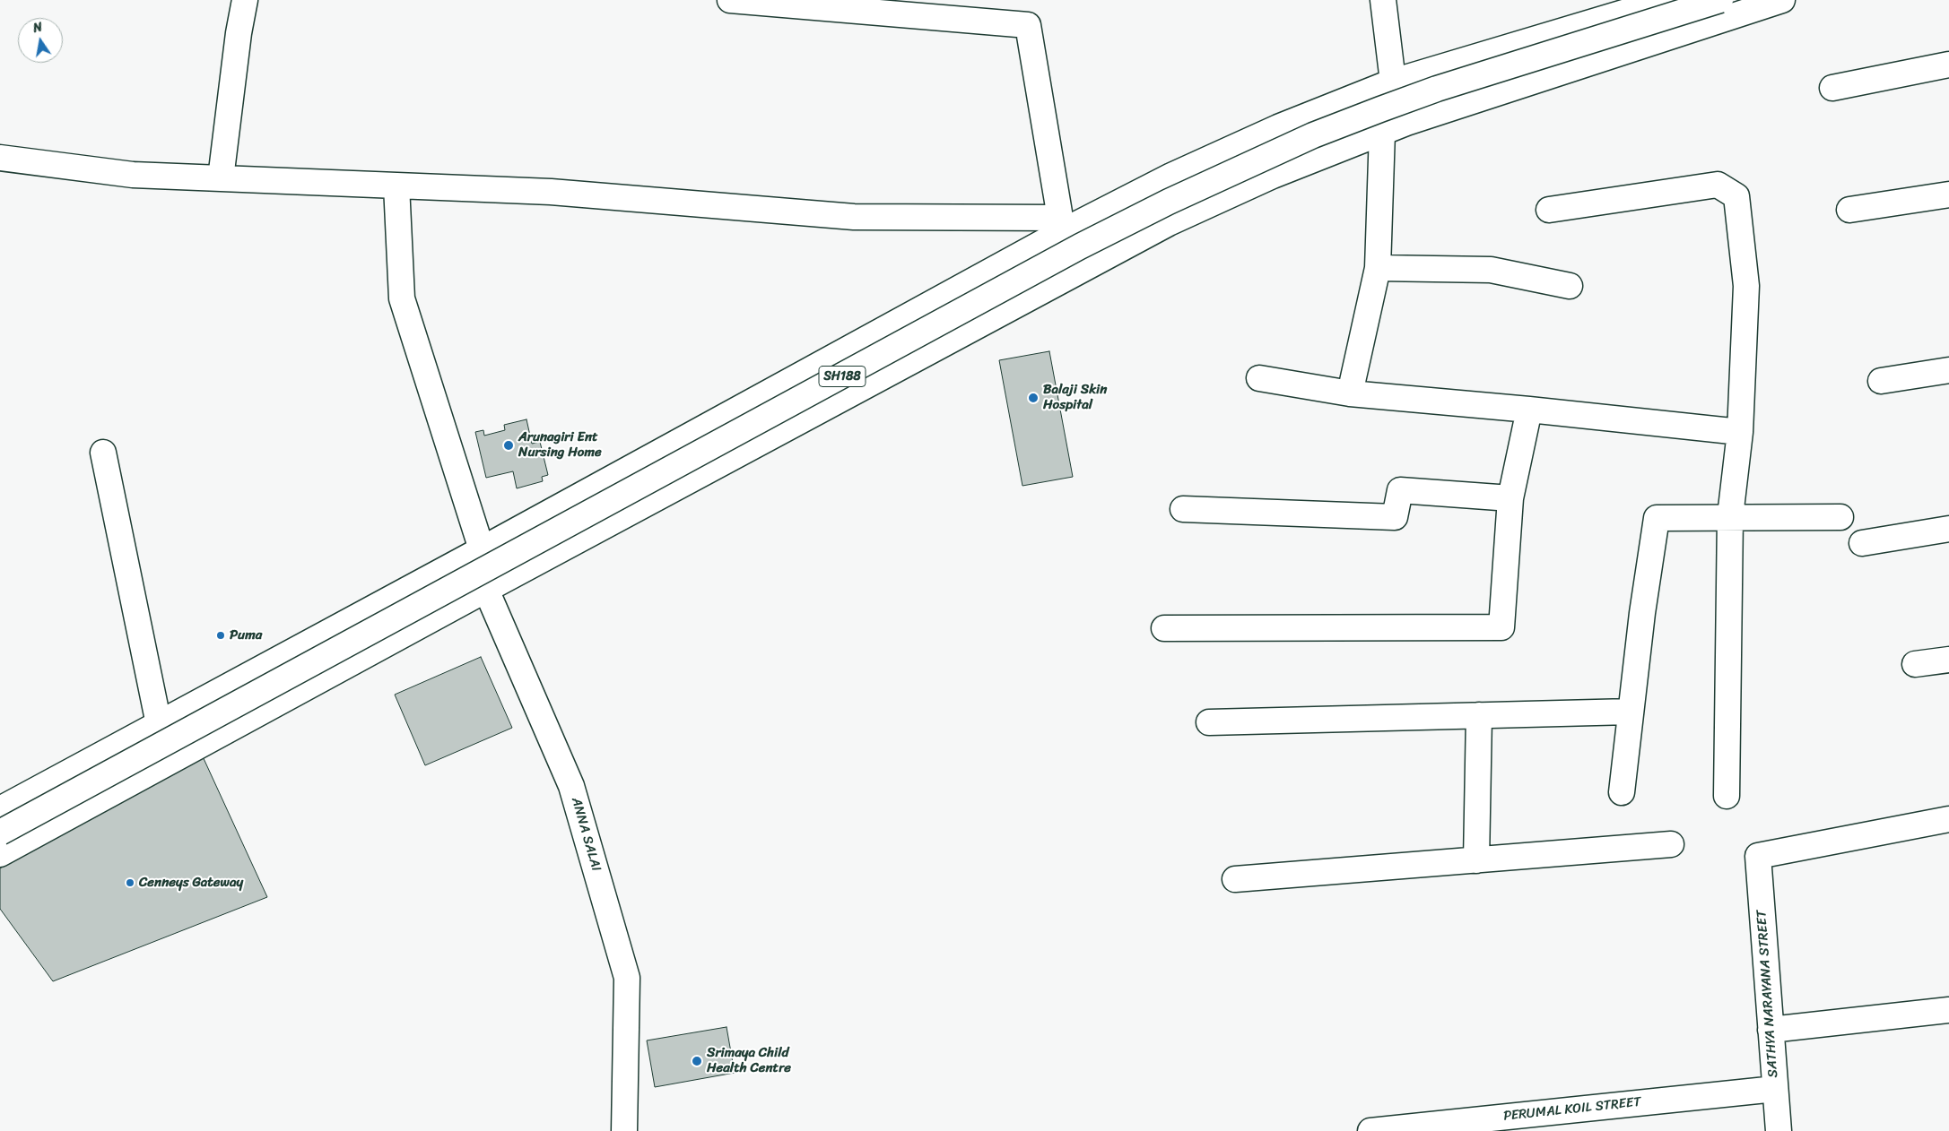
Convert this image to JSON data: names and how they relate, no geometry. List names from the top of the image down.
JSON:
{
  "streets": {
    "street": [
      "SH188",
      "ANNA SALAI",
      "SATHYA NARAYANA STREET",
      "PERUMAL KOIL STREET"
    ]
  },
  "crossings": [
    ["SATHYA NARAYANA STREET", "PERUMAL KOIL STREET"]
  ],
  "places": [
    "Balaji Skin Hospital",
    "Arunagiri Ent Nursing Home",
    "Puma",
    "Cenneys Gateway",
    "Srimaya Child Health Centre"
  ],
  "north": "top"
}
